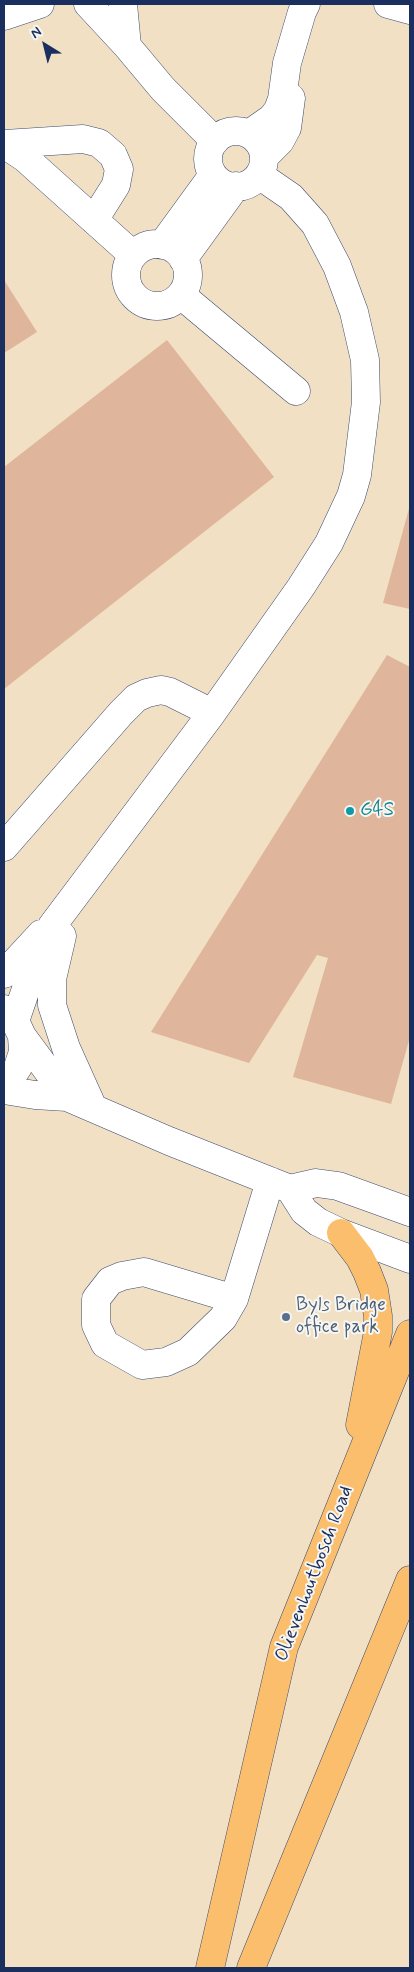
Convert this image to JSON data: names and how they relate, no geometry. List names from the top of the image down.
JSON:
{
  "streets": {
    "main road": ["Olievenhoutbosch Road"]
  },
  "places": ["G4S", "Byls Bridge office park"],
  "north": "top left"
}
